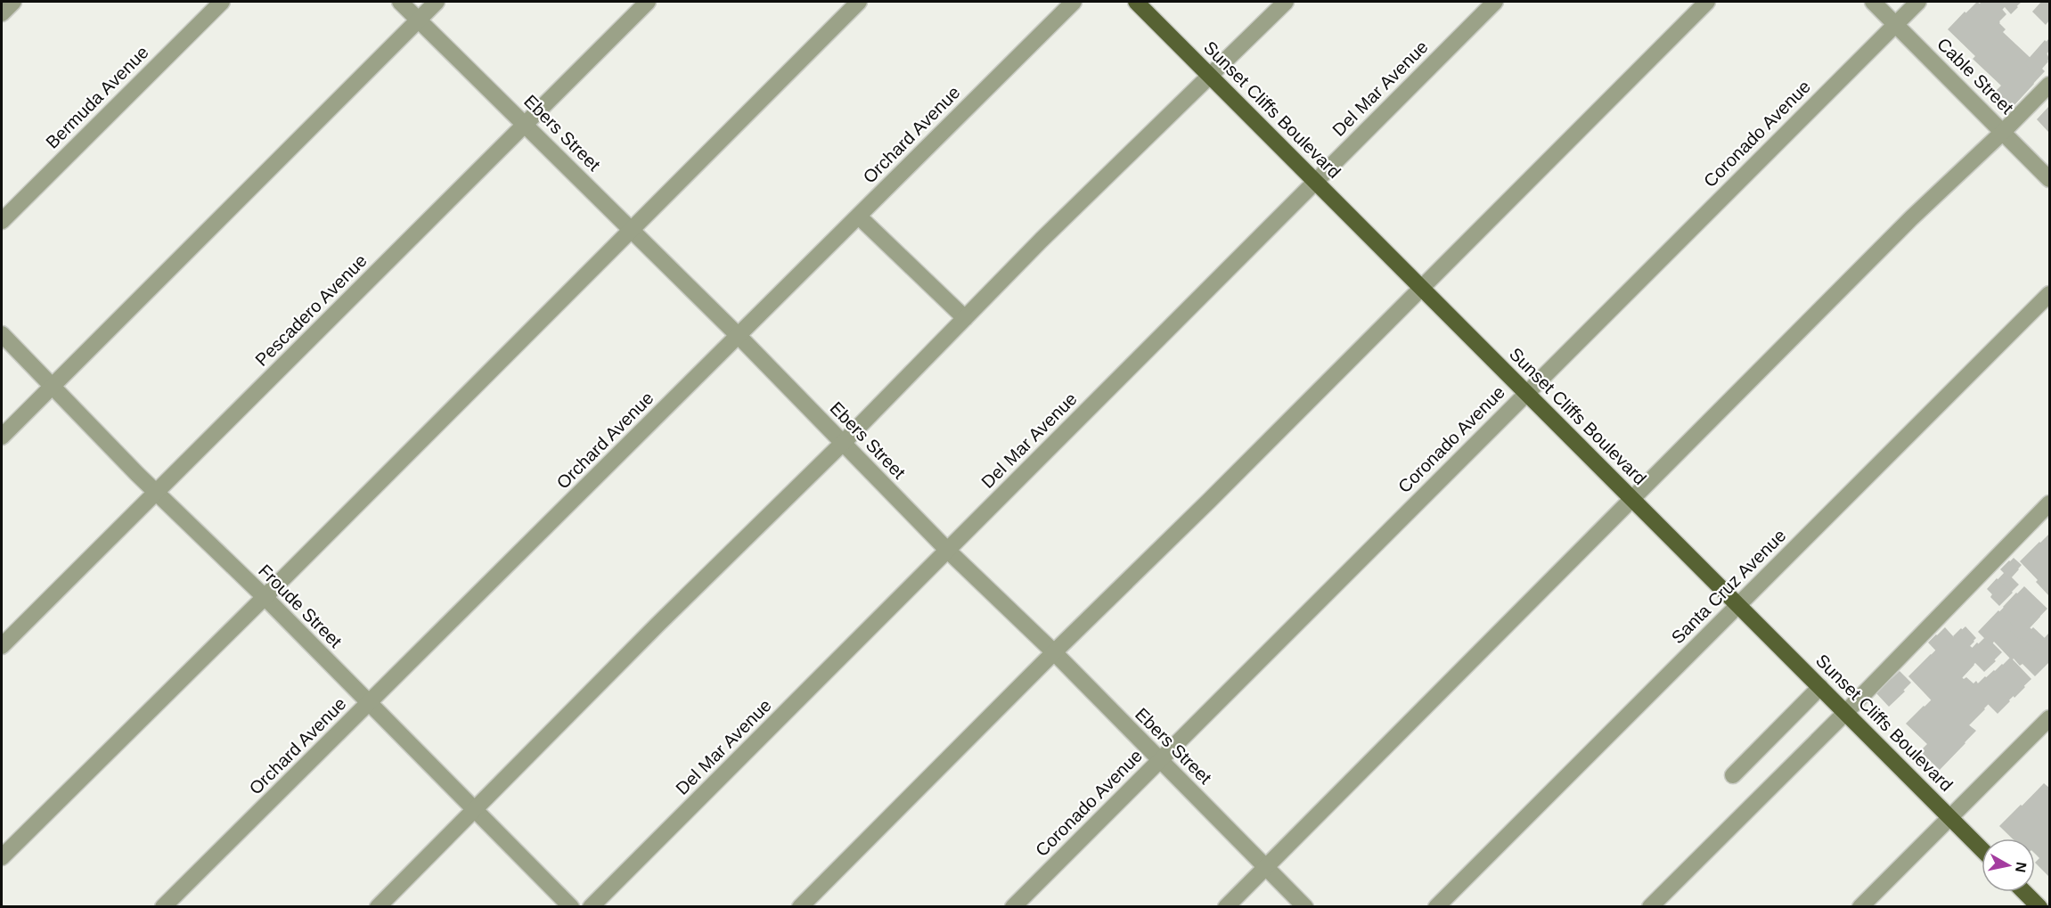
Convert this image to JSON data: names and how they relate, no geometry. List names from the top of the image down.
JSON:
{
  "streets": {
    "main road": ["Sunset Cliffs Boulevard"],
    "street": [
      "Cable Street",
      "Del Mar Avenue",
      "Bermuda Avenue",
      "Ebers Street",
      "Coronado Avenue",
      "Orchard Avenue",
      "Pescadero Avenue",
      "Santa Cruz Avenue",
      "Froude Street"
    ]
  },
  "crossings": [
    ["Cable Street", "Coronado Avenue"],
    ["Del Mar Avenue", "Sunset Cliffs Boulevard"],
    ["Del Mar Avenue", "Ebers Street"],
    ["Sunset Cliffs Boulevard", "Coronado Avenue"],
    ["Sunset Cliffs Boulevard", "Santa Cruz Avenue"],
    ["Ebers Street", "Coronado Avenue"],
    ["Ebers Street", "Orchard Avenue"],
    ["Ebers Street", "Pescadero Avenue"],
    ["Orchard Avenue", "Froude Street"],
    ["Pescadero Avenue", "Froude Street"]
  ],
  "north": "right"
}
